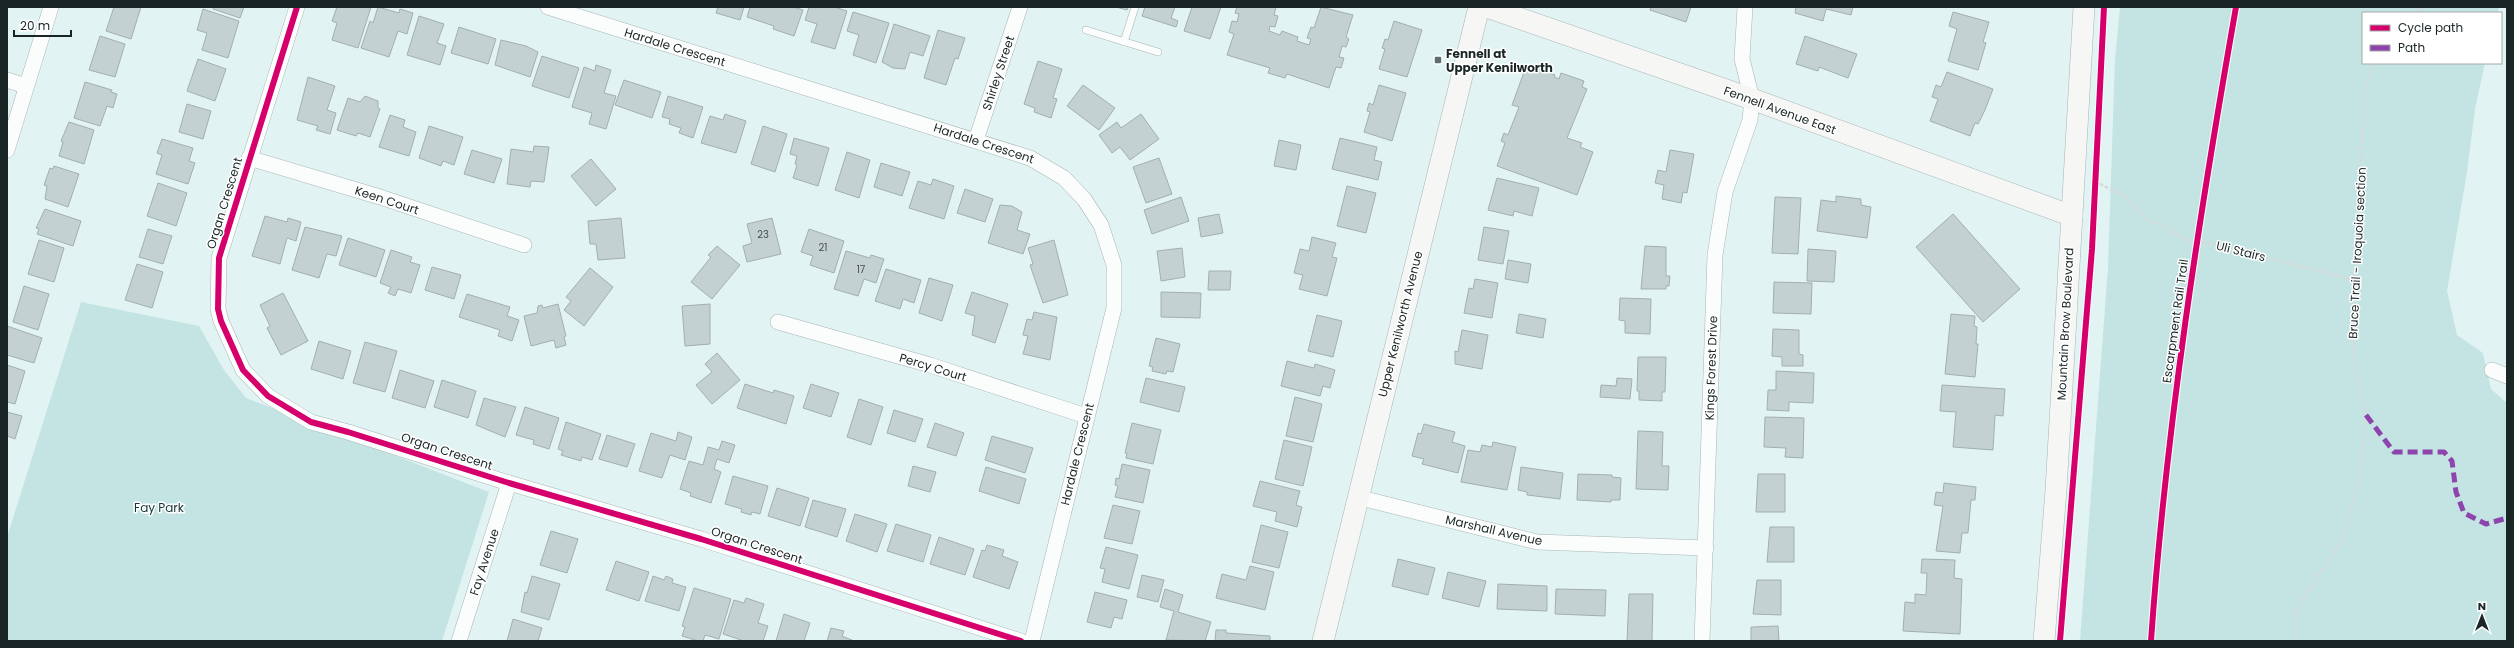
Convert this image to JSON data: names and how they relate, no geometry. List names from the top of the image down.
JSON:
{
  "streets": {
    "main road": ["Fennell Avenue East", "Upper Kenilworth Avenue", "Mountain Brow Boulevard"],
    "street": [
      "Hardale Crescent",
      "Shirley Street",
      "Keen Court",
      "Organ Crescent",
      "Percy Court",
      "Kings Forest Drive",
      "Marshall Avenue",
      "Fay Avenue"
    ],
    "path": ["Uli Stairs", "Bruce Trail - Iroquoia section"],
    "cycle path": ["Escarpment Rail Trail"]
  },
  "crossings": [
    ["Hardale Crescent", "Shirley Street"],
    ["Hardale Crescent", "Percy Court"],
    ["Fennell Avenue East", "Mountain Brow Boulevard"],
    ["Fennell Avenue East", "Kings Forest Drive"],
    ["Keen Court", "Organ Crescent"],
    ["Organ Crescent", "Fay Avenue"],
    ["Uli Stairs", "Bruce Trail - Iroquoia section"],
    ["Uli Stairs", "Escarpment Rail Trail"],
    ["Upper Kenilworth Avenue", "Marshall Avenue"],
    ["Kings Forest Drive", "Marshall Avenue"]
  ],
  "parks": ["Fay Park"],
  "places": {
    "transit": ["Fennell at Upper Kenilworth"]
  },
  "house_numbers": ["23", "21", "17"],
  "legend": ["Cycle path", "Path"],
  "scale_bar": "20 m",
  "north": "top"
}
